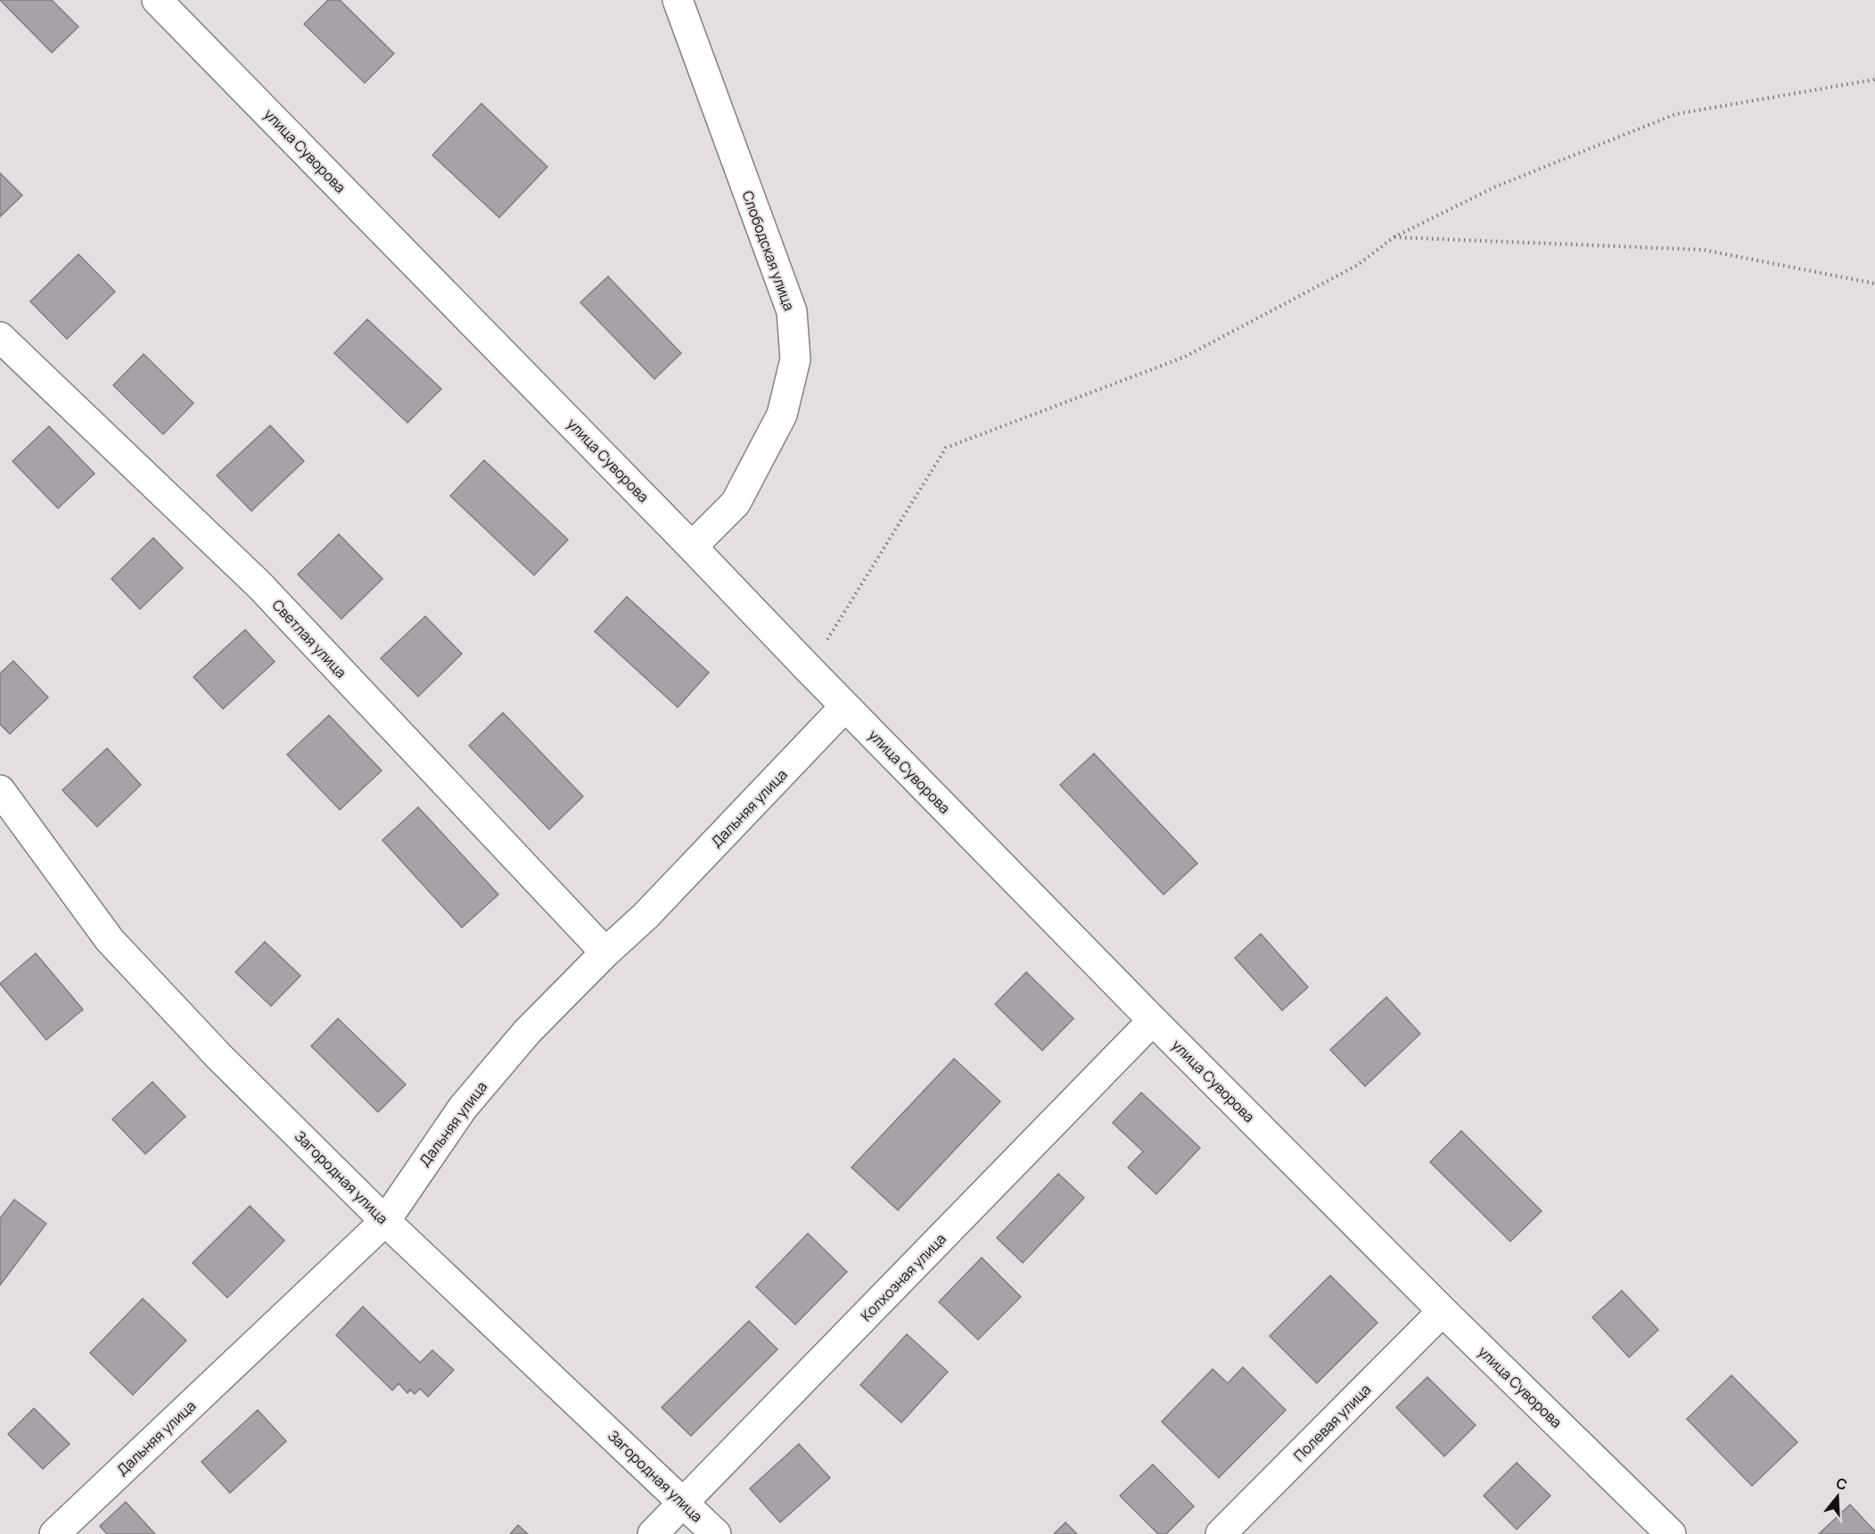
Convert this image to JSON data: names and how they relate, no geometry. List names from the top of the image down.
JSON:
{
  "streets": {
    "street": [
      "улица Суворова",
      "Слободская улица",
      "Светлая улица",
      "Дальняя улица",
      "Загородная улица",
      "Колхозная улица",
      "Полевая улица"
    ]
  },
  "crossings": [
    ["улица Суворова", "Слободская улица"],
    ["улица Суворова", "Дальняя улица"],
    ["улица Суворова", "Колхозная улица"],
    ["улица Суворова", "Полевая улица"],
    ["Светлая улица", "Дальняя улица"],
    ["Дальняя улица", "Загородная улица"],
    ["Загородная улица", "Колхозная улица"]
  ],
  "north": "top"
}
